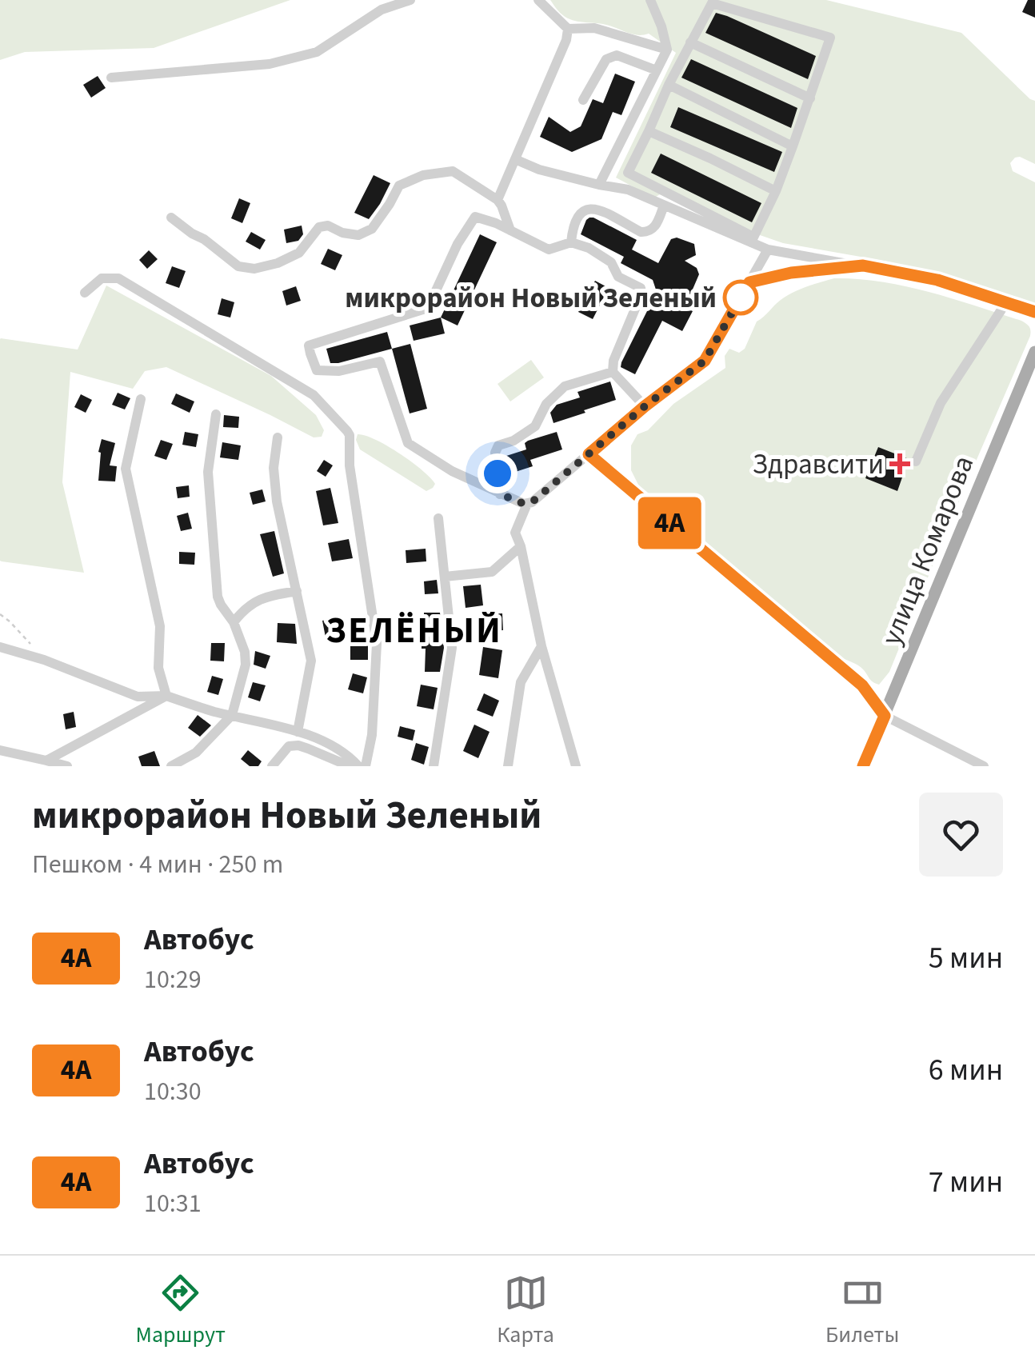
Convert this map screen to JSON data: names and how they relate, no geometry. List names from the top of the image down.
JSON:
{
  "streets": {
    "main road": ["улица Комарова"]
  },
  "districts": ["ЗЕЛЁНЫЙ"],
  "places": {
    "other": ["микрорайон Новый Зеленый"],
    "health": ["Здравсити"]
  },
  "lines": ["bus line 4А"],
  "page": {
    "on_map": "4А",
    "heading": ["микрорайон Новый Зеленый", "Пешком · 4 мин · 250 m"],
    "list": [
      {
        "mark": "4А",
        "name": "Автобус",
        "note": "10:29",
        "value": "5 мин"
      },
      {
        "mark": "4А",
        "name": "Автобус",
        "note": "10:30",
        "value": "6 мин"
      },
      {
        "mark": "4А",
        "name": "Автобус",
        "note": "10:31",
        "value": "7 мин"
      }
    ],
    "tabs": ["Маршрут", "Карта", "Билеты"]
  }
}
